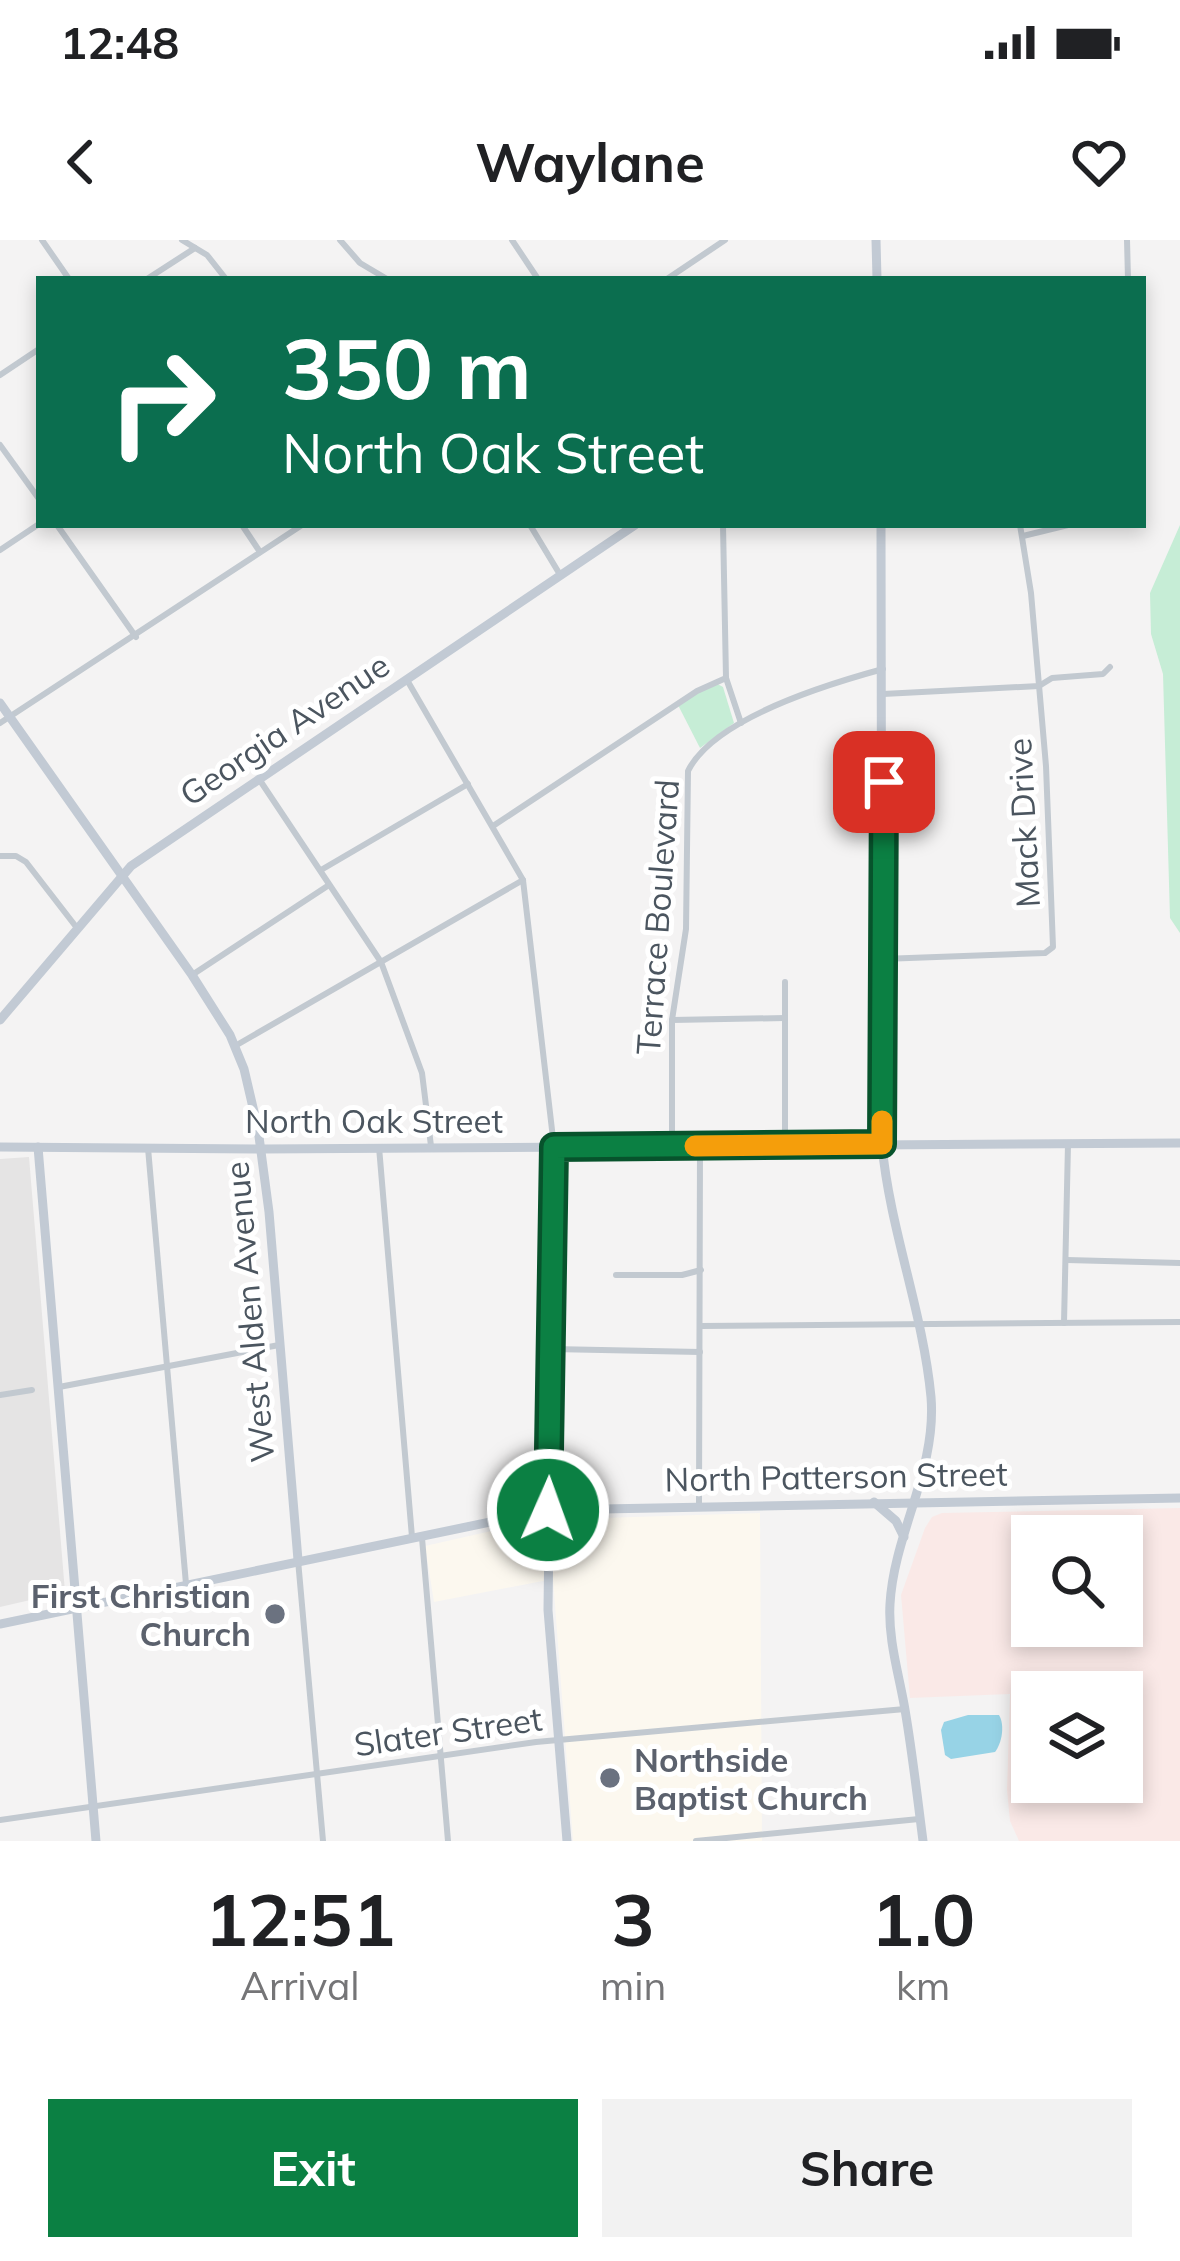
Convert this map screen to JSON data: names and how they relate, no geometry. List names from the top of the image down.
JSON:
{
  "streets": {
    "street": [
      "Georgia Avenue",
      "Mack Drive",
      "Terrace Boulevard",
      "North Oak Street",
      "West Alden Avenue",
      "North Patterson Street",
      "Slater Street"
    ]
  },
  "crossings": [
    ["Georgia Avenue", "West Alden Avenue"],
    ["Terrace Boulevard", "North Oak Street"],
    ["North Oak Street", "West Alden Avenue"],
    ["West Alden Avenue", "North Patterson Street"]
  ],
  "places": ["First Christian Church", "Northside Baptist Church"],
  "page": {
    "status": "12:48",
    "header": "Waylane",
    "turn": ["350 m", "North Oak Street"],
    "eta": [
      "12:51",
      "Arrival",
      "3",
      "min",
      "1.0",
      "km"
    ],
    "buttons": ["Exit", "Share"]
  }
}
